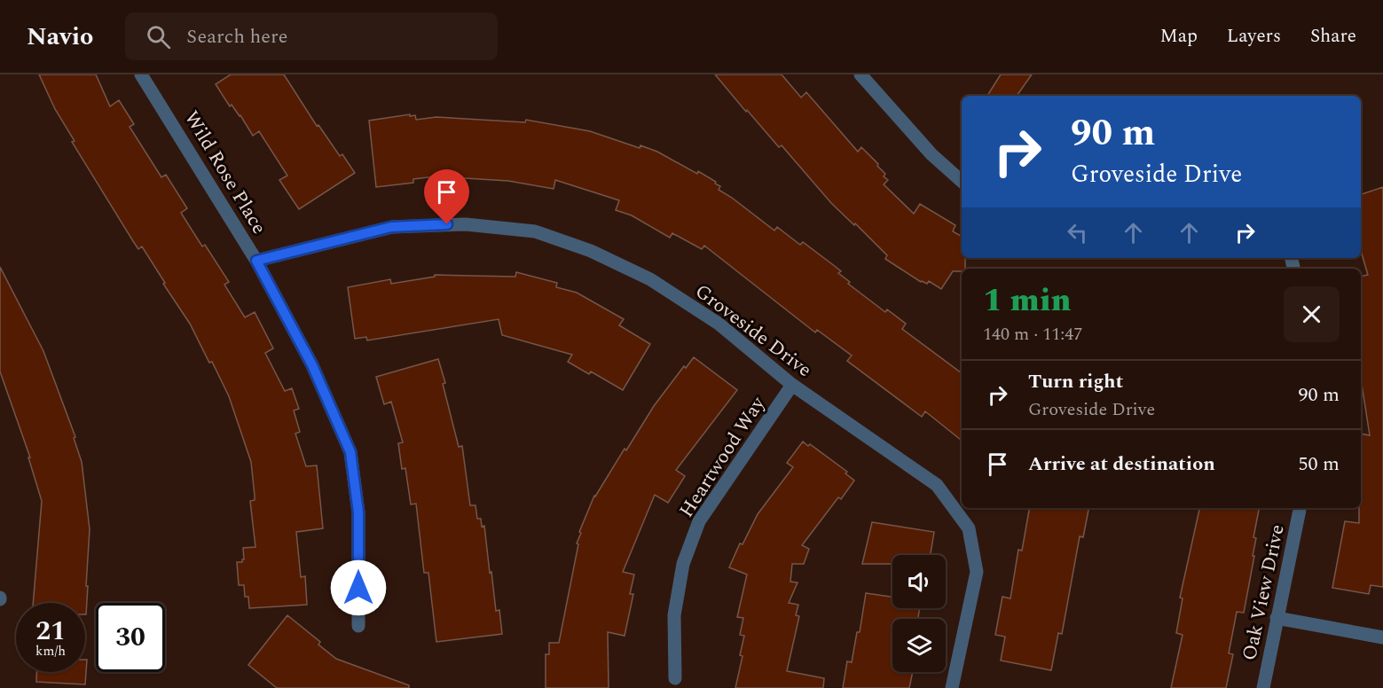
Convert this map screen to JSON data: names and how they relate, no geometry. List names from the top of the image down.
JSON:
{
  "streets": {
    "street": [
      "Wild Rose Place",
      "Groveside Drive",
      "Heartwood Way",
      "Oak View Drive"
    ]
  },
  "crossings": [
    ["Wild Rose Place", "Groveside Drive"],
    ["Groveside Drive", "Heartwood Way"]
  ],
  "page": {
    "header": "Navio",
    "search": "Search here",
    "nav": ["Map", "Layers", "Share"],
    "turn": ["90 m", "Groveside Drive"],
    "heading": ["1 min", "140 m · 11:47"],
    "list": [
      {
        "name": "Turn right",
        "note": "Groveside Drive",
        "value": "90 m"
      },
      {
        "name": "Arrive at destination",
        "value": "50 m"
      }
    ],
    "speed": "21 km/h",
    "limit": "30"
  }
}
